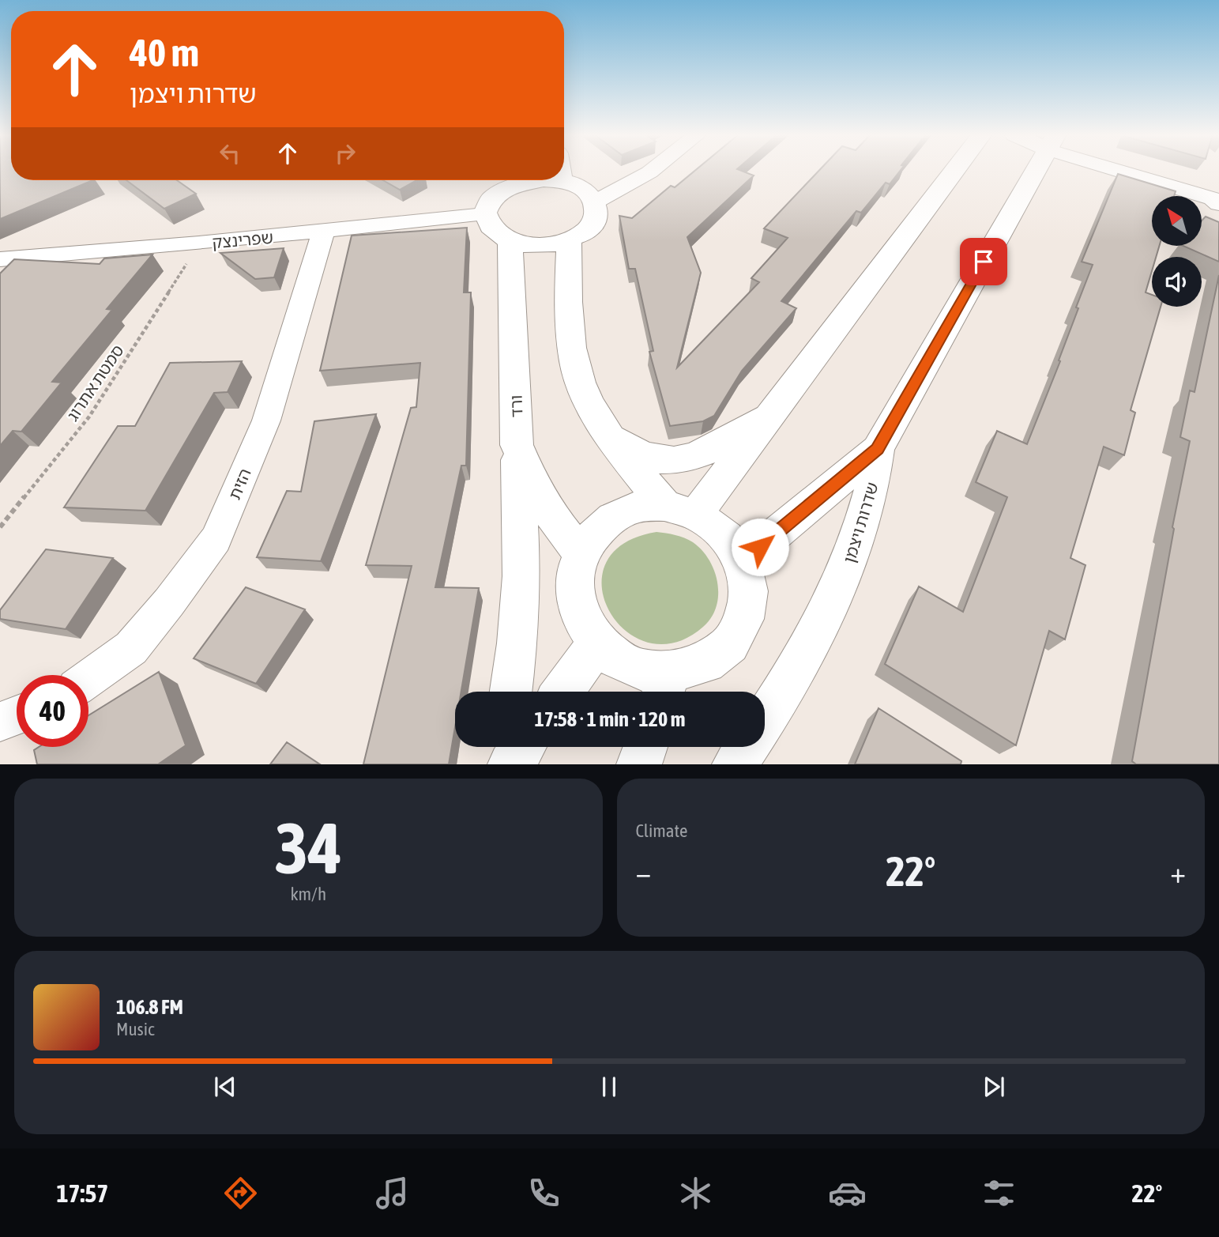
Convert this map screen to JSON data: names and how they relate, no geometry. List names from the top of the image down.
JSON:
{
  "streets": {
    "street": [
      "שפרינצק",
      "ורד",
      "הזית",
      "שדרות ויצמן"
    ],
    "path": ["סמטת אתרוג"]
  },
  "crossings": [
    ["שפרינצק", "סמטת אתרוג"],
    ["שפרינצק", "הזית"]
  ],
  "north": "top left",
  "page": {
    "turn": ["40 m", "שדרות ויצמן"],
    "limit": "40",
    "trip": "17:58 · 1 min · 120 m",
    "tile": [
      ["34", "km/h"],
      "Climate"
    ],
    "heat": ["−", "22°", "+"],
    "song": ["106.8 FM", "Music"],
    "tabs": ["17:57", "22°"]
  }
}
